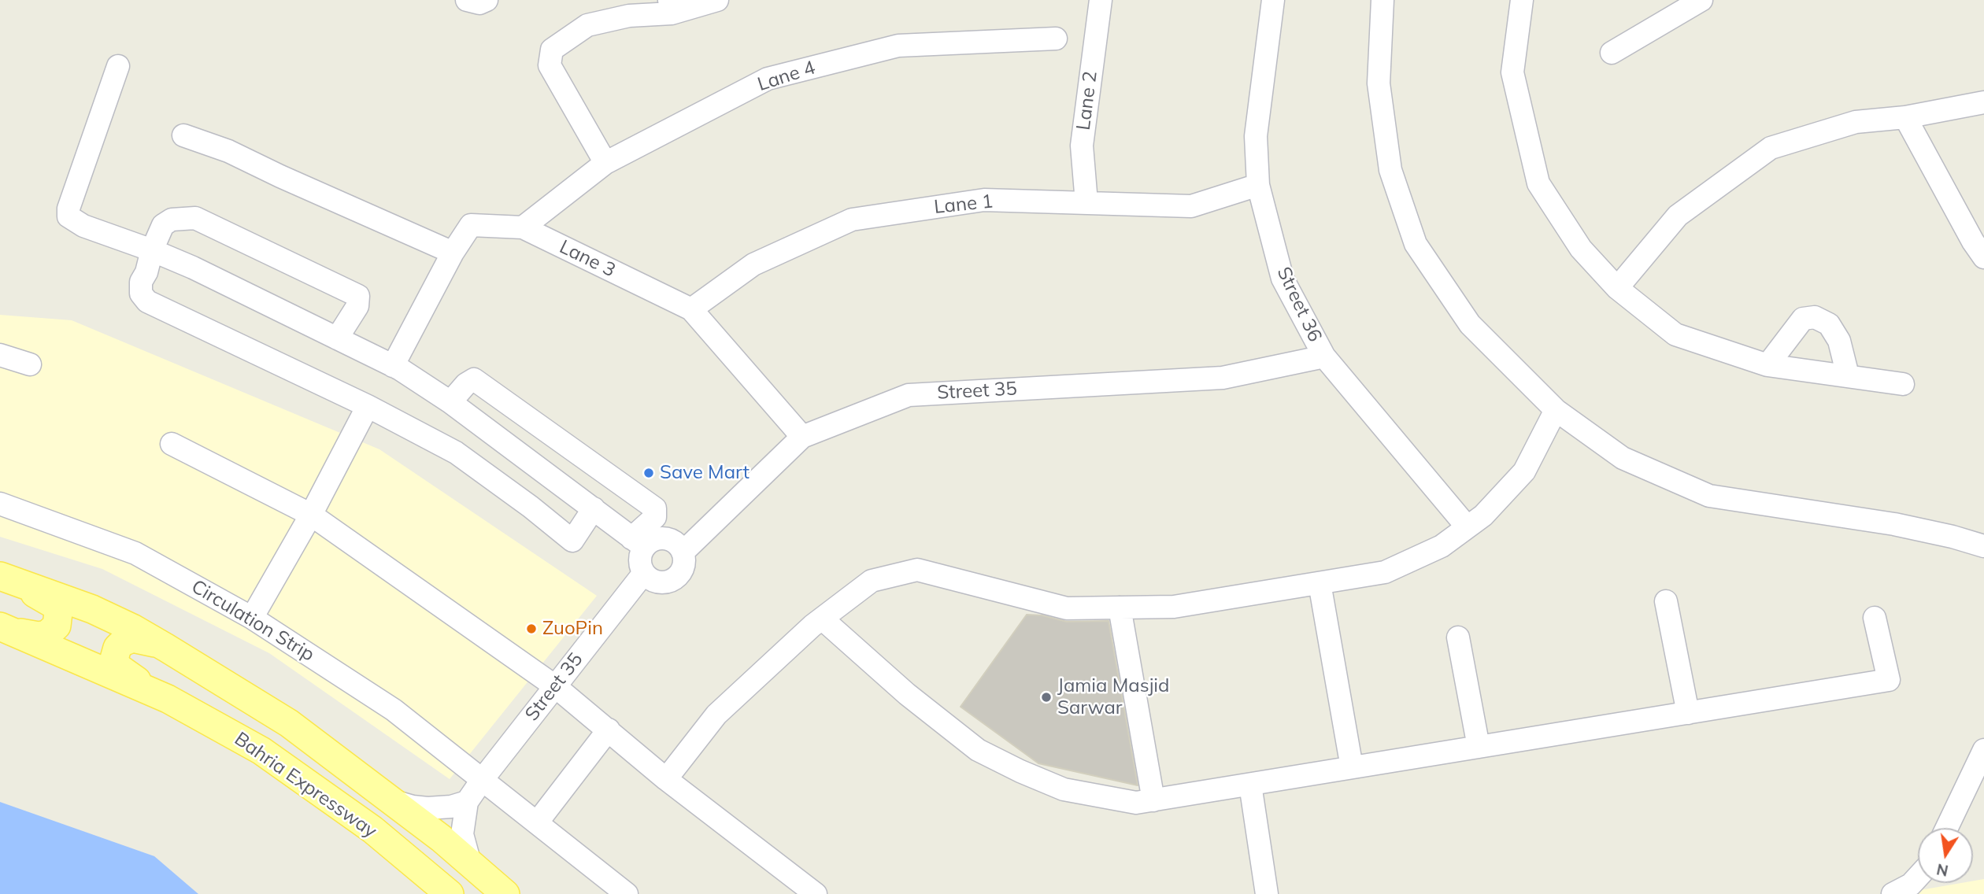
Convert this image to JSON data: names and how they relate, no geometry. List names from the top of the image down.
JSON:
{
  "streets": {
    "main road": ["Bahria Expressway"],
    "street": [
      "Lane 4",
      "Lane 2",
      "Lane 1",
      "Lane 3",
      "Street 36",
      "Street 35",
      "Circulation Strip"
    ]
  },
  "crossings": [
    ["Lane 4", "Lane 3"],
    ["Lane 2", "Lane 1"],
    ["Lane 1", "Lane 3"],
    ["Lane 1", "Street 36"],
    ["Lane 3", "Street 35"],
    ["Street 36", "Street 35"],
    ["Street 35", "Circulation Strip"]
  ],
  "places": ["Save Mart", "ZuoPin", "Jamia Masjid Sarwar"],
  "north": "bottom"
}
